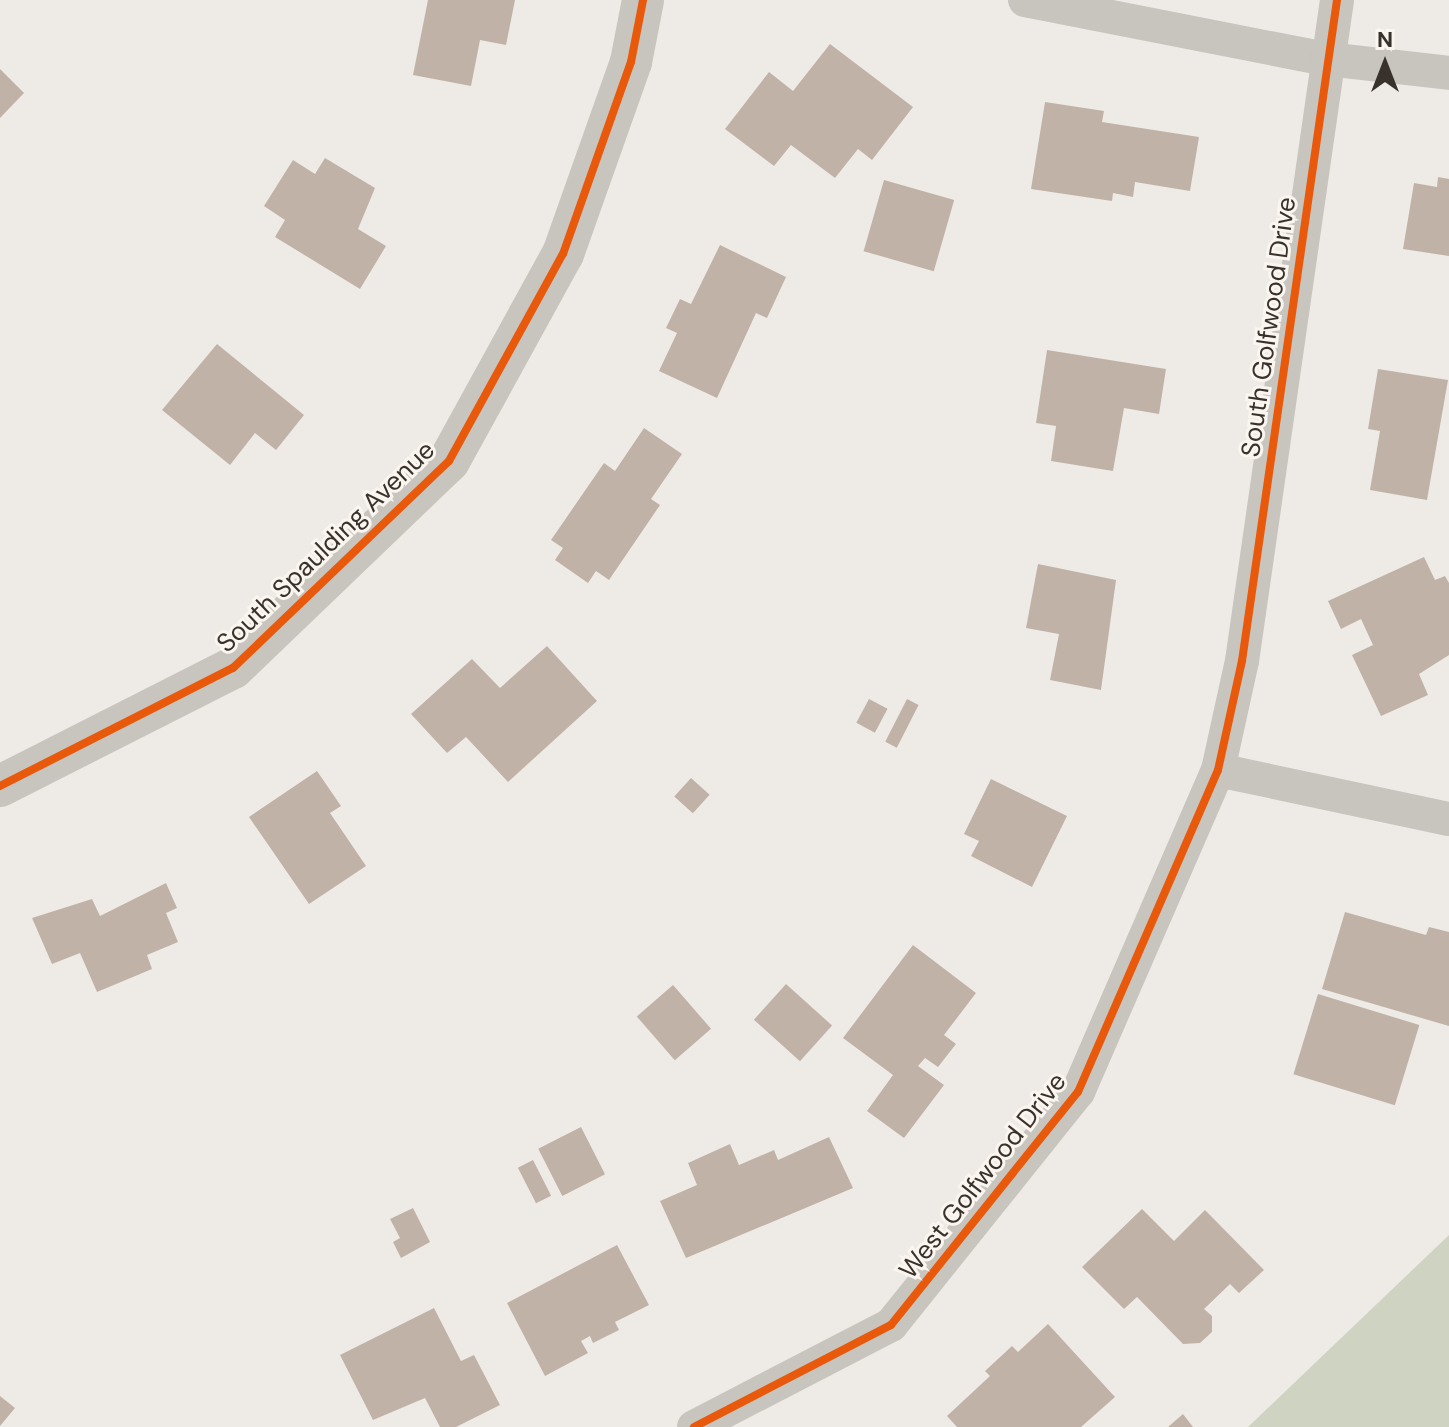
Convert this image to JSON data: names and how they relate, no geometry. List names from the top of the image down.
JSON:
{
  "streets": {
    "street": ["South Golfwood Drive", "South Spaulding Avenue", "West Golfwood Drive"]
  },
  "crossings": [
    ["South Golfwood Drive", "West Golfwood Drive"]
  ],
  "north": "top"
}
